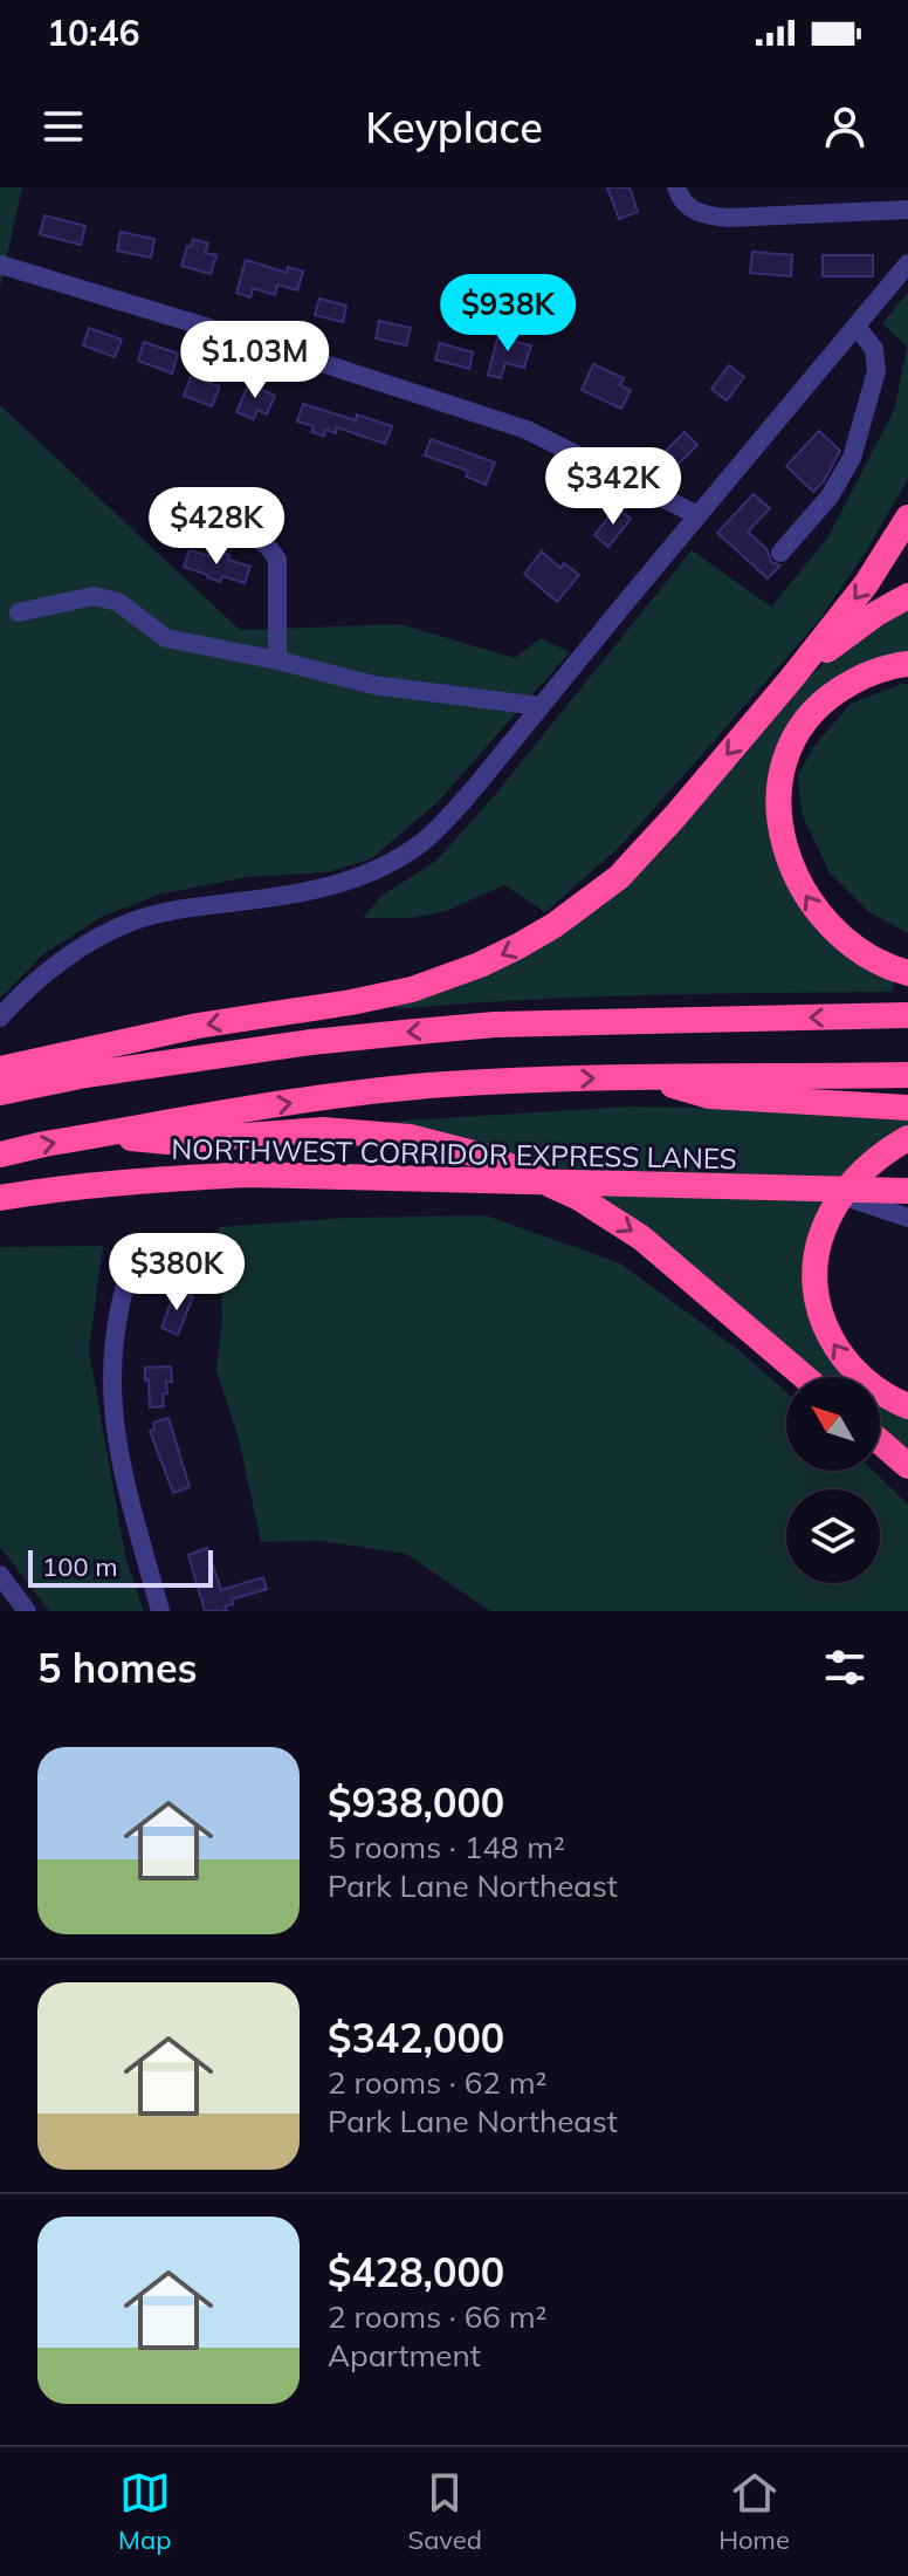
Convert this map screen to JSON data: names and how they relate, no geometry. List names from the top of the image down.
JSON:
{
  "streets": {
    "highway": ["NORTHWEST CORRIDOR EXPRESS LANES"]
  },
  "scale_bar": "100 m",
  "north": "top left",
  "page": {
    "status": "10:46",
    "header": "Keyplace",
    "price": [
      "$938K",
      "$1.03M",
      "$342K",
      "$428K",
      "$380K"
    ],
    "scale": "100 m",
    "heading": "5 homes",
    "list": [
      {
        "name": "$938,000",
        "note": "5 rooms · 148 m² · Park Lane Northeast"
      },
      {
        "name": "$342,000",
        "note": "2 rooms · 62 m² · Park Lane Northeast"
      },
      {
        "name": "$428,000",
        "note": "2 rooms · 66 m² · Apartment"
      }
    ],
    "tabs": ["Map", "Saved", "Home"]
  }
}
